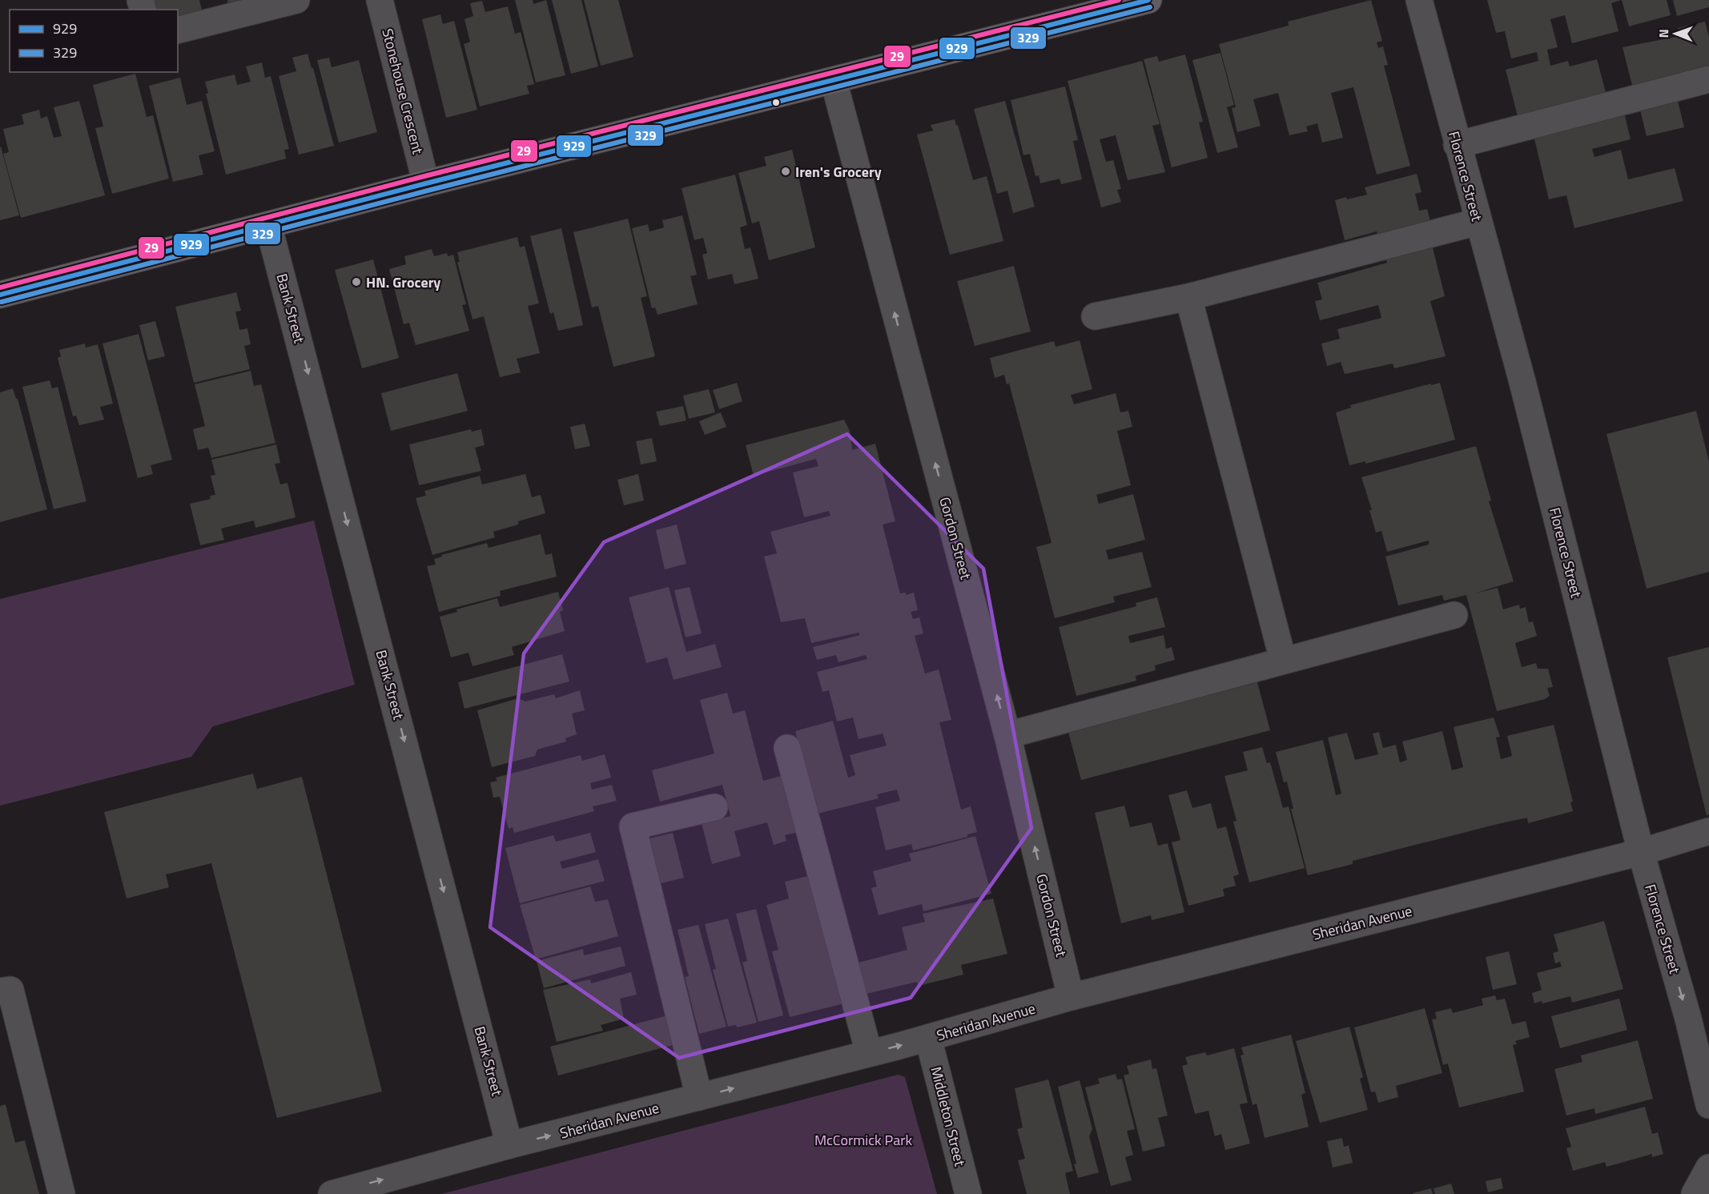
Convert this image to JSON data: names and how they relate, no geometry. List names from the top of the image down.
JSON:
{
  "streets": {
    "street": [
      "Stonehouse Crescent",
      "Florence Street",
      "Bank Street",
      "Gordon Street",
      "Sheridan Avenue",
      "Middleton Street"
    ]
  },
  "crossings": [
    ["Florence Street", "Sheridan Avenue"],
    ["Bank Street", "Sheridan Avenue"],
    ["Gordon Street", "Sheridan Avenue"],
    ["Sheridan Avenue", "Middleton Street"]
  ],
  "one_way": ["Bank Street", "Sheridan Avenue"],
  "parks": ["McCormick Park"],
  "places": ["Iren's Grocery", "HN. Grocery"],
  "lines": ["transit line 929", "transit line 29", "transit line 329"],
  "legend": ["929", "329"],
  "north": "left"
}
